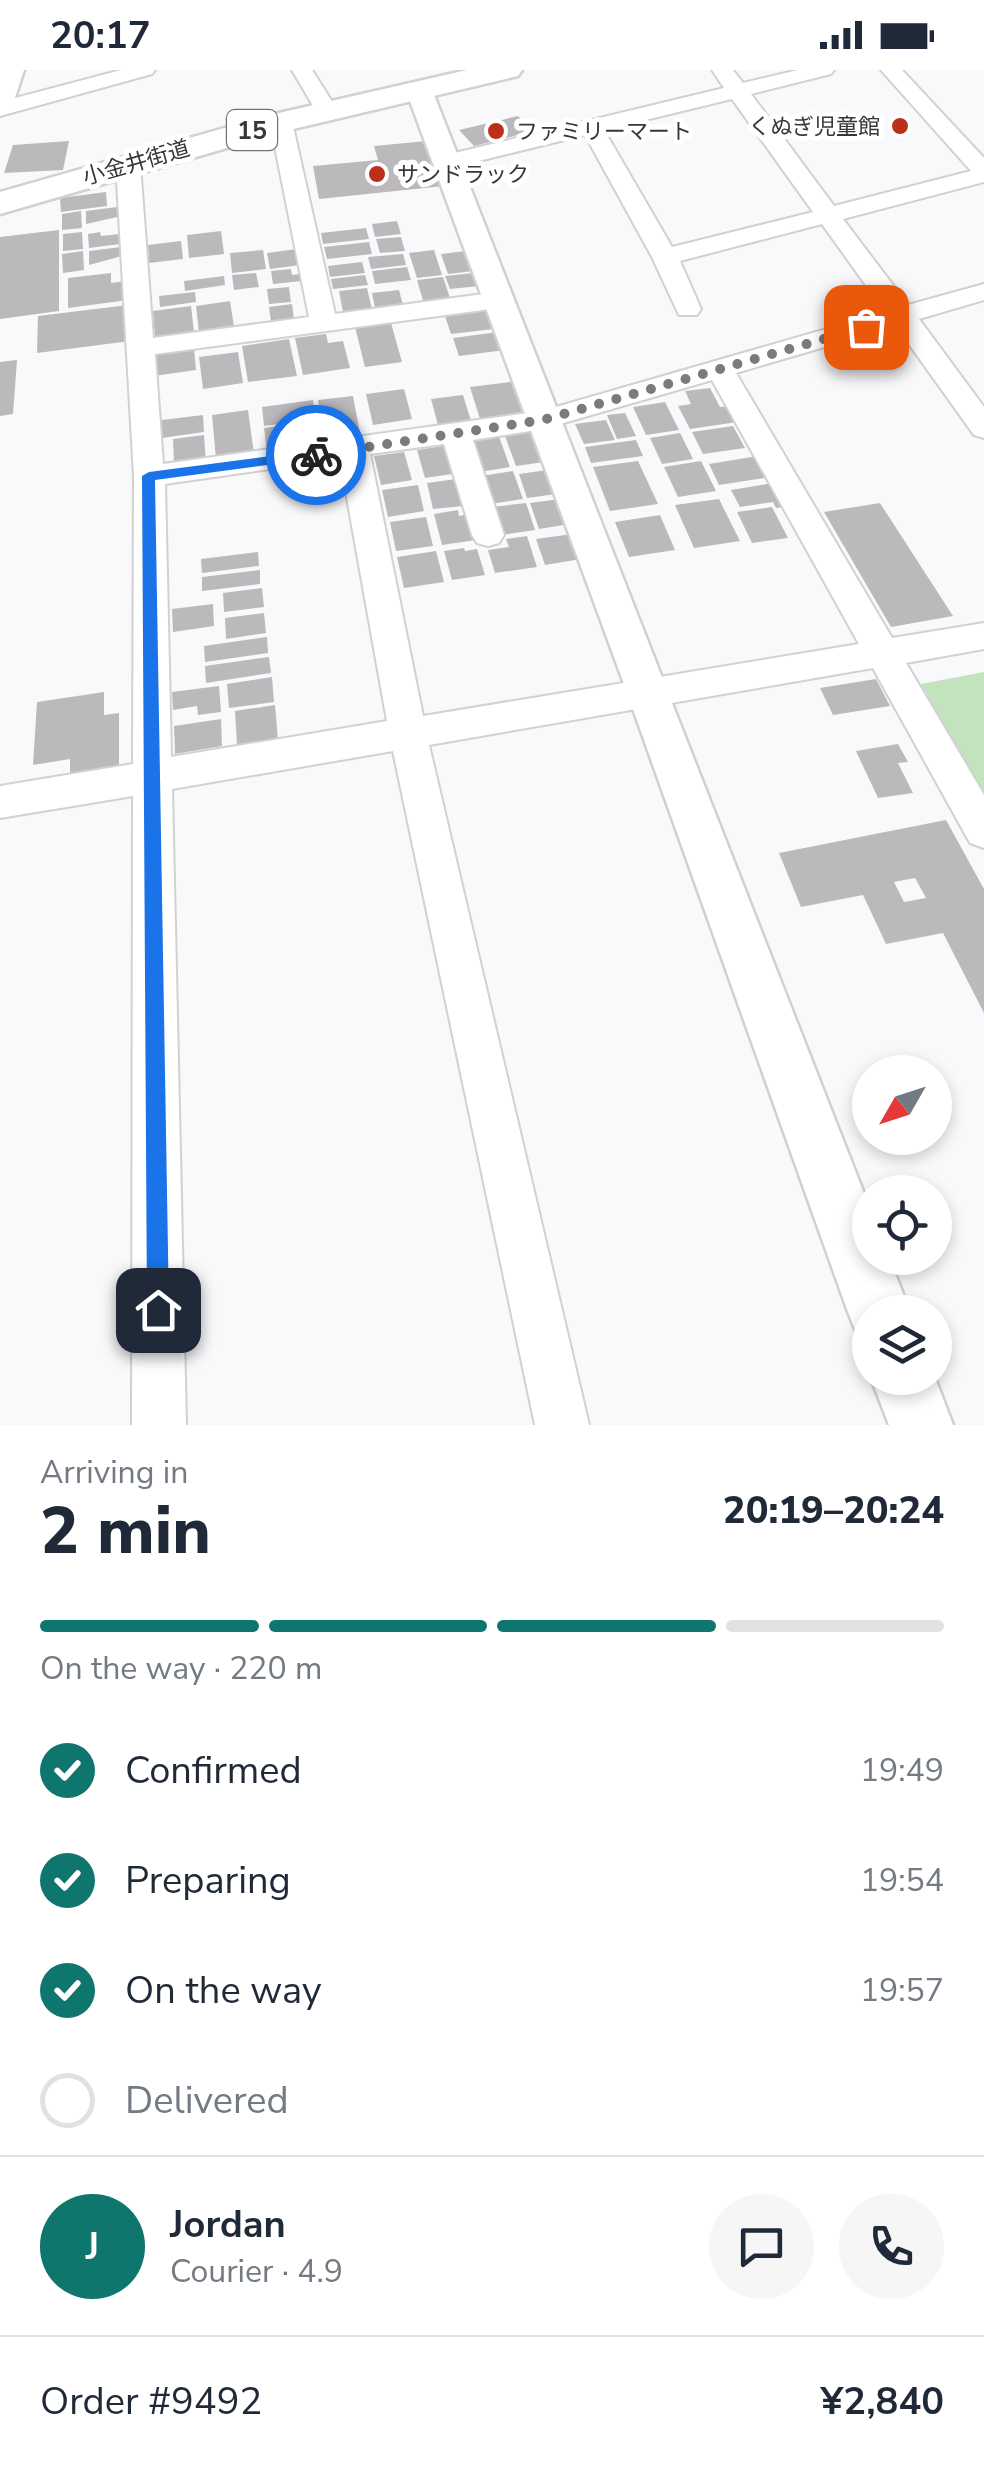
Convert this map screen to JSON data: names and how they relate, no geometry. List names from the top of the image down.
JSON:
{
  "streets": {
    "main road": ["15", "小金井街道"]
  },
  "places": ["くぬぎ児童館", "ファミリーマート", "サンドラック"],
  "north": "bottom left",
  "page": {
    "status": "20:17",
    "heading": ["2 min", "Arriving in", "20:19–20:24"],
    "panel": [
      "Jordan",
      "Courier · 4.9",
      "Order #9492",
      "¥2,840"
    ],
    "bar": "On the way · 220 m",
    "list": [
      ["Confirmed", "19:49"],
      ["Preparing", "19:54"],
      ["On the way", "19:57"],
      "Delivered"
    ],
    "round": "J"
  }
}
